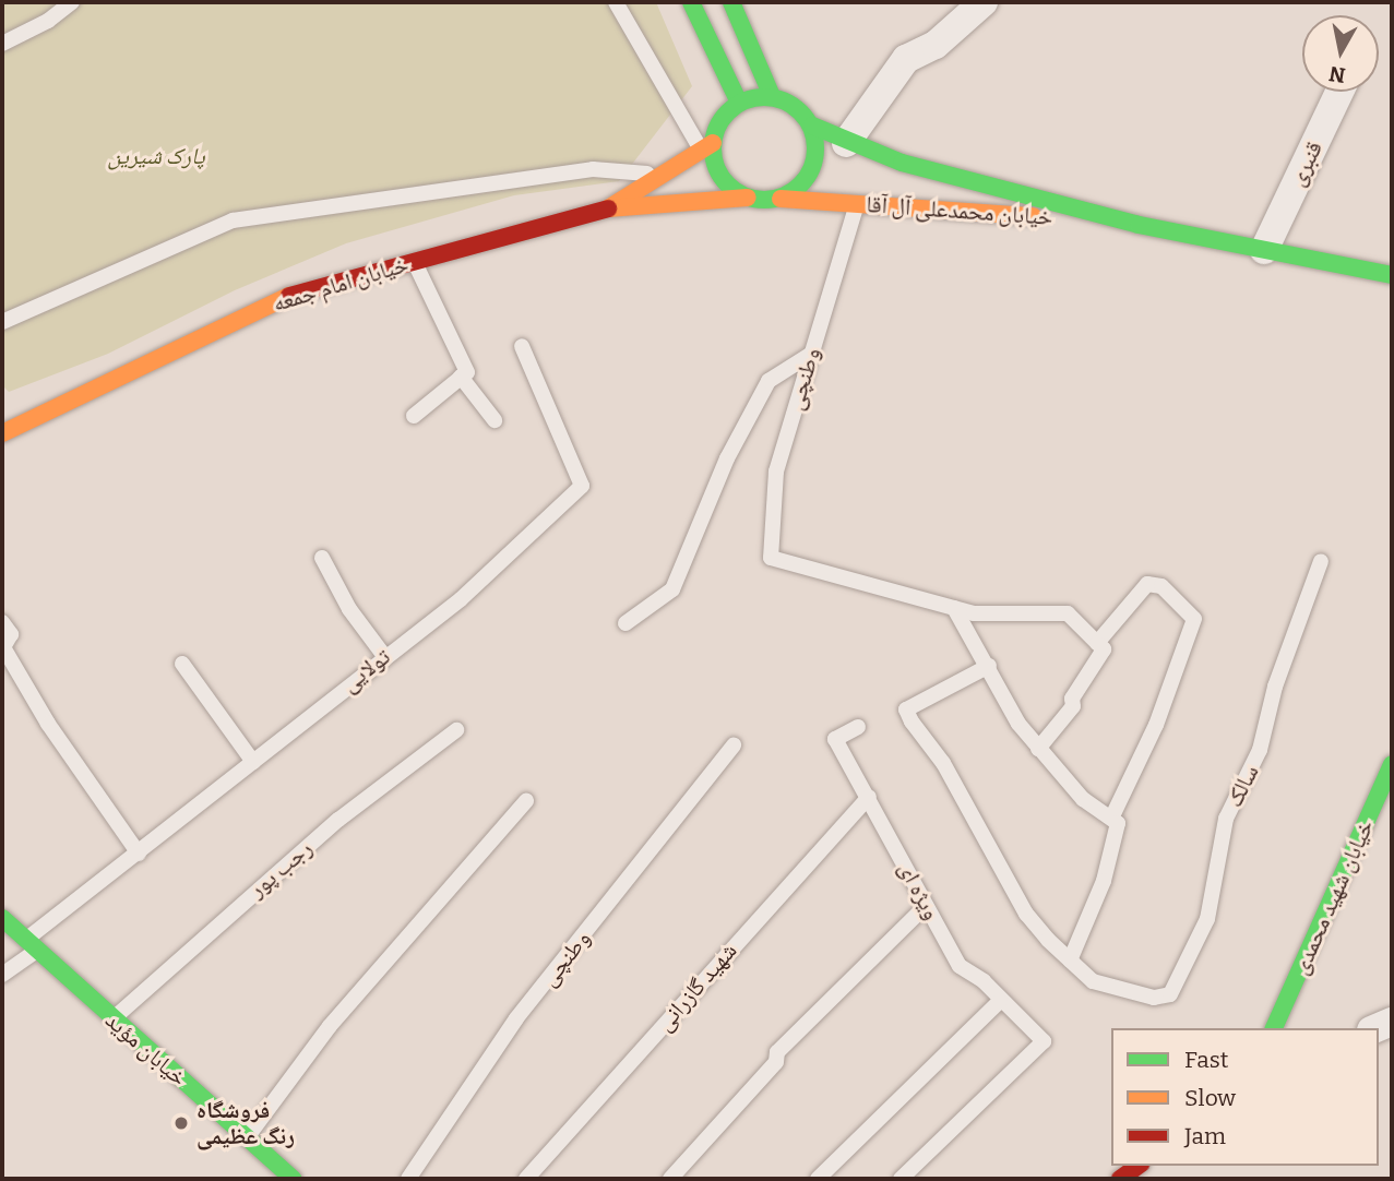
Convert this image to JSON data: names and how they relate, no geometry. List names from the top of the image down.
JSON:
{
  "streets": {
    "street": [
      "قنبری",
      "خیابان محمدعلی آل آقا",
      "خیابان امام جمعه",
      "خیابان شهید محمدی",
      "خیابان مؤید"
    ],
    "lane": [
      "وطنچی",
      "تولایی",
      "سالک",
      "رجب پور",
      "ویژه ای",
      "شهید گازرانی"
    ]
  },
  "crossings": [
    ["قنبری", "خیابان محمدعلی آل آقا"],
    ["خیابان محمدعلی آل آقا", "خیابان امام جمعه"],
    ["خیابان محمدعلی آل آقا", "وطنچی"],
    ["تولایی", "خیابان مؤید"],
    ["رجب پور", "خیابان مؤید"],
    ["ویژه ای", "شهید گازرانی"]
  ],
  "parks": ["پارک شیرین"],
  "places": ["فروشگاه رنگ عظیمی"],
  "legend": ["Fast", "Slow", "Jam"],
  "north": "bottom"
}
